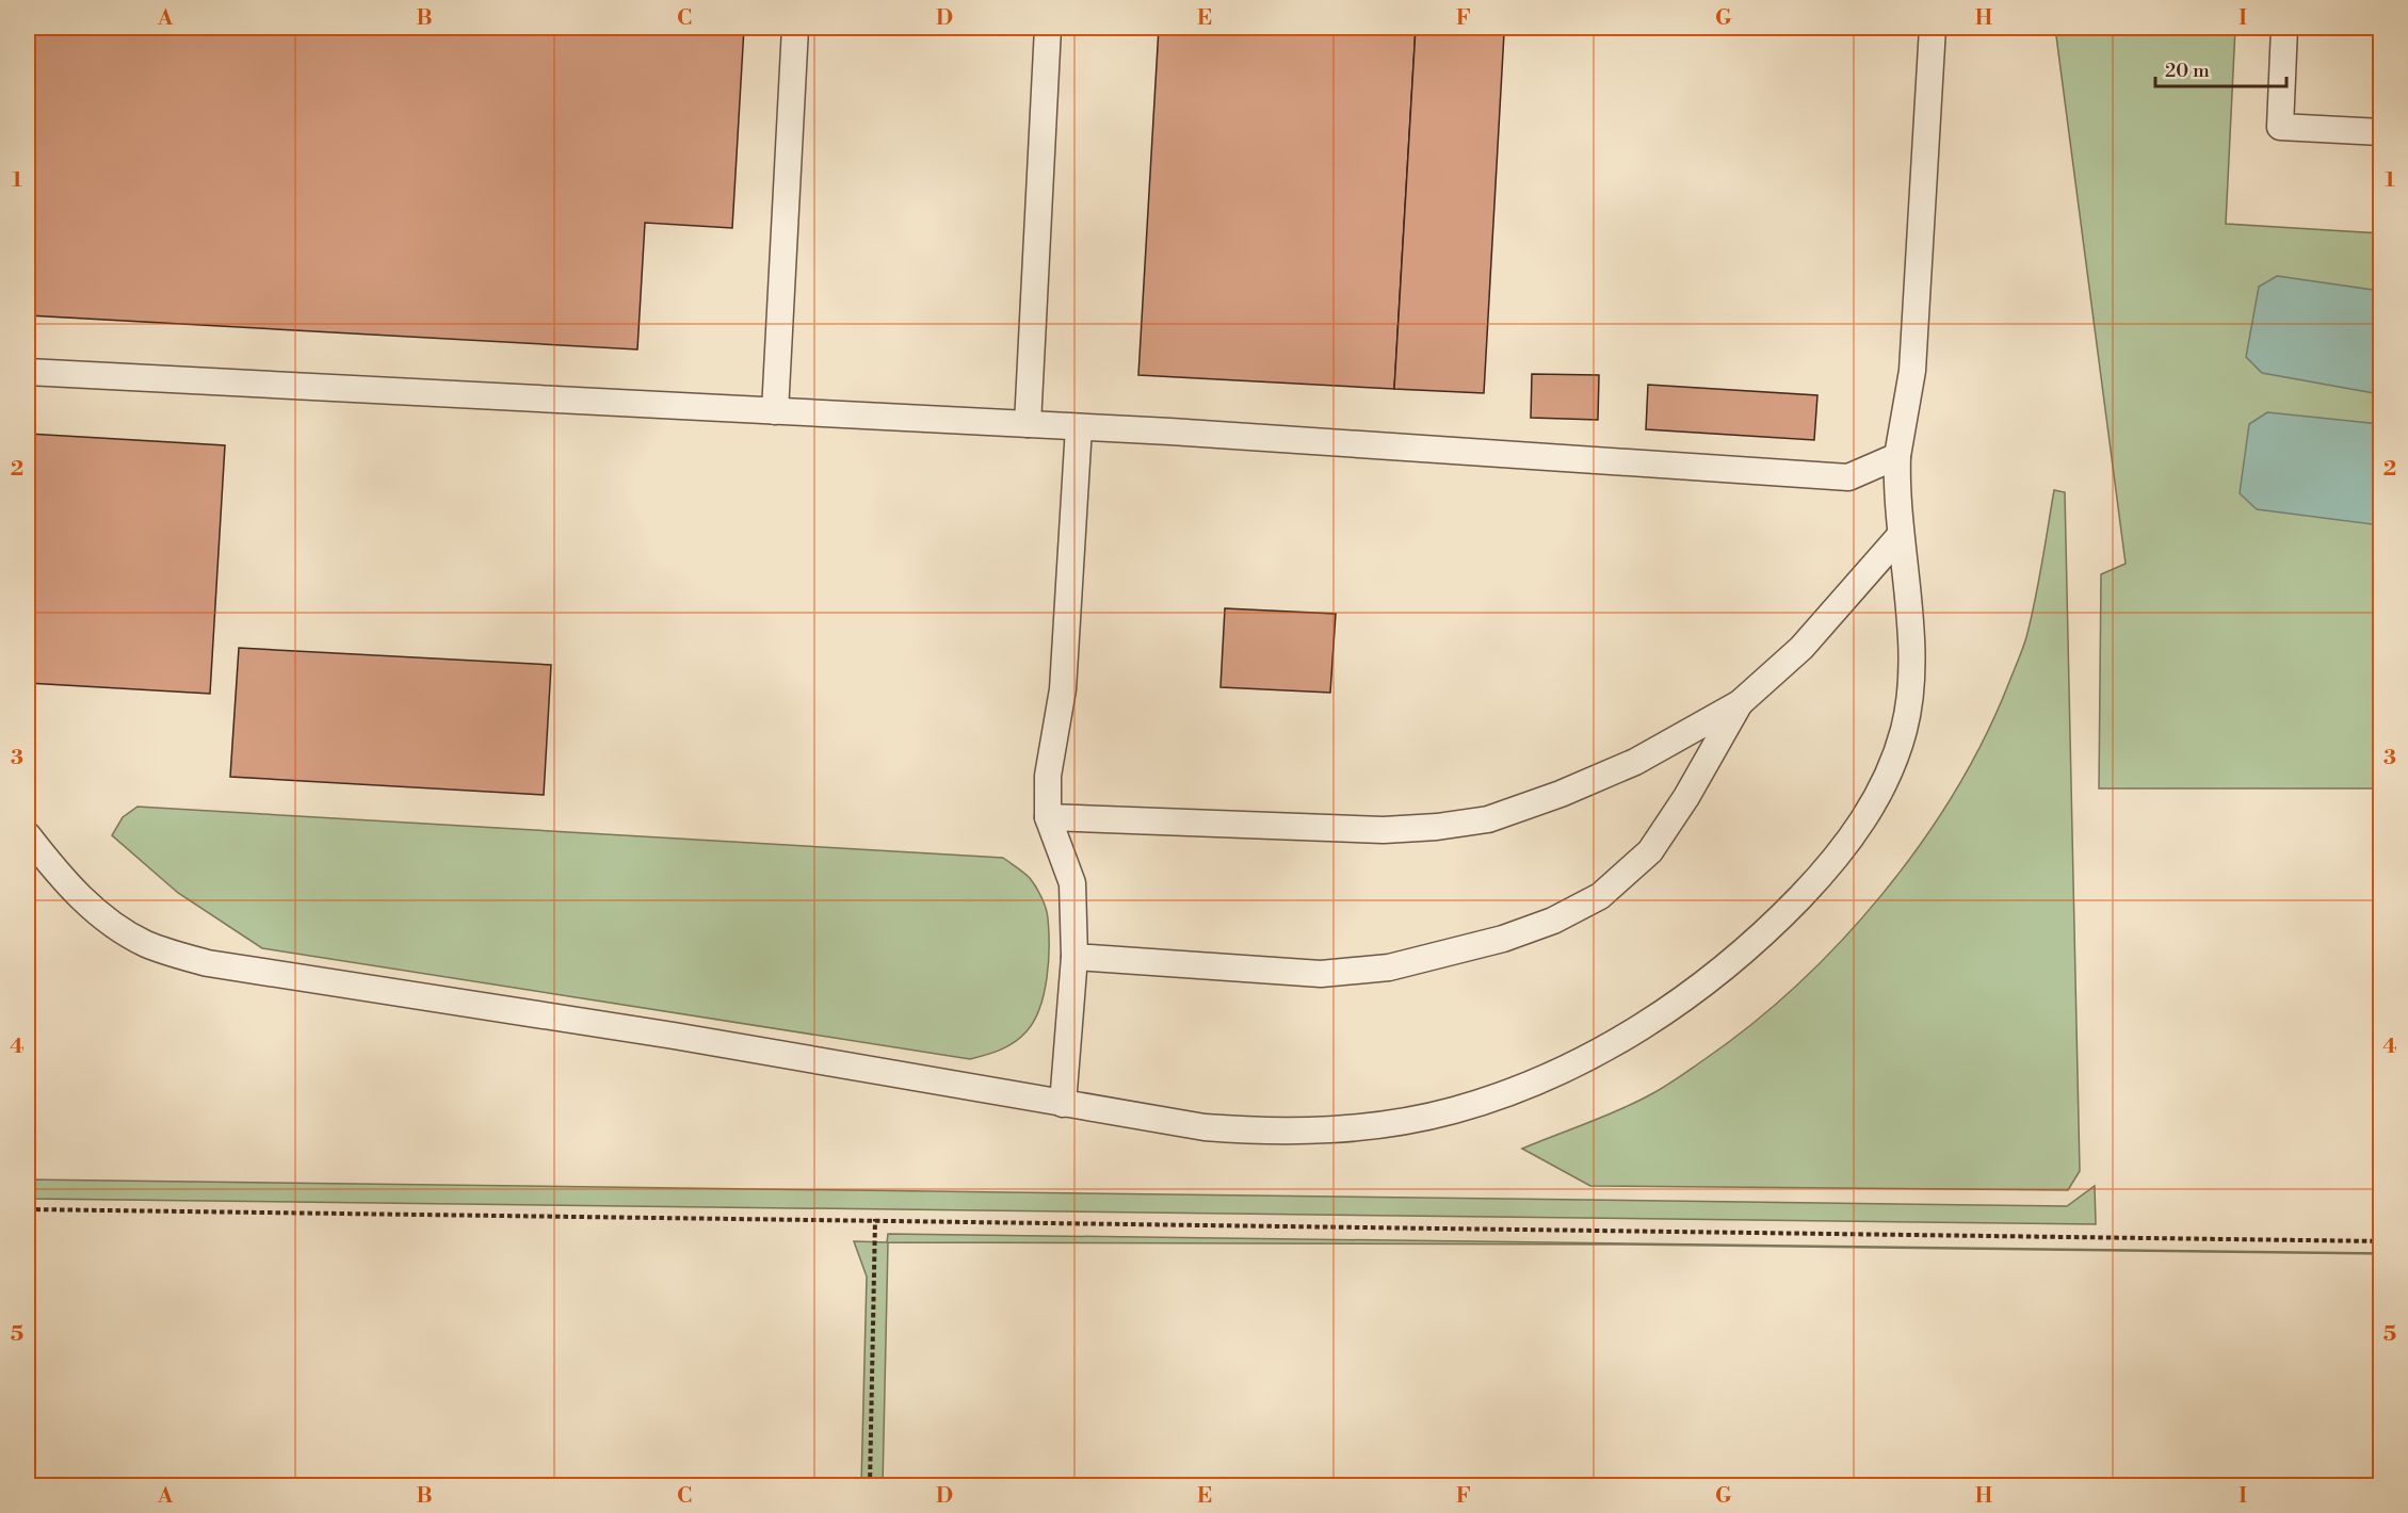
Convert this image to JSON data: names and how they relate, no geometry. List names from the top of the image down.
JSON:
{
  "scale_bar": "20 m",
  "grid": {
    "columns": [
      "A",
      "B",
      "C",
      "D",
      "E",
      "F",
      "G",
      "H",
      "I"
    ],
    "rows": [
      "1",
      "2",
      "3",
      "4",
      "5"
    ]
  }
}
